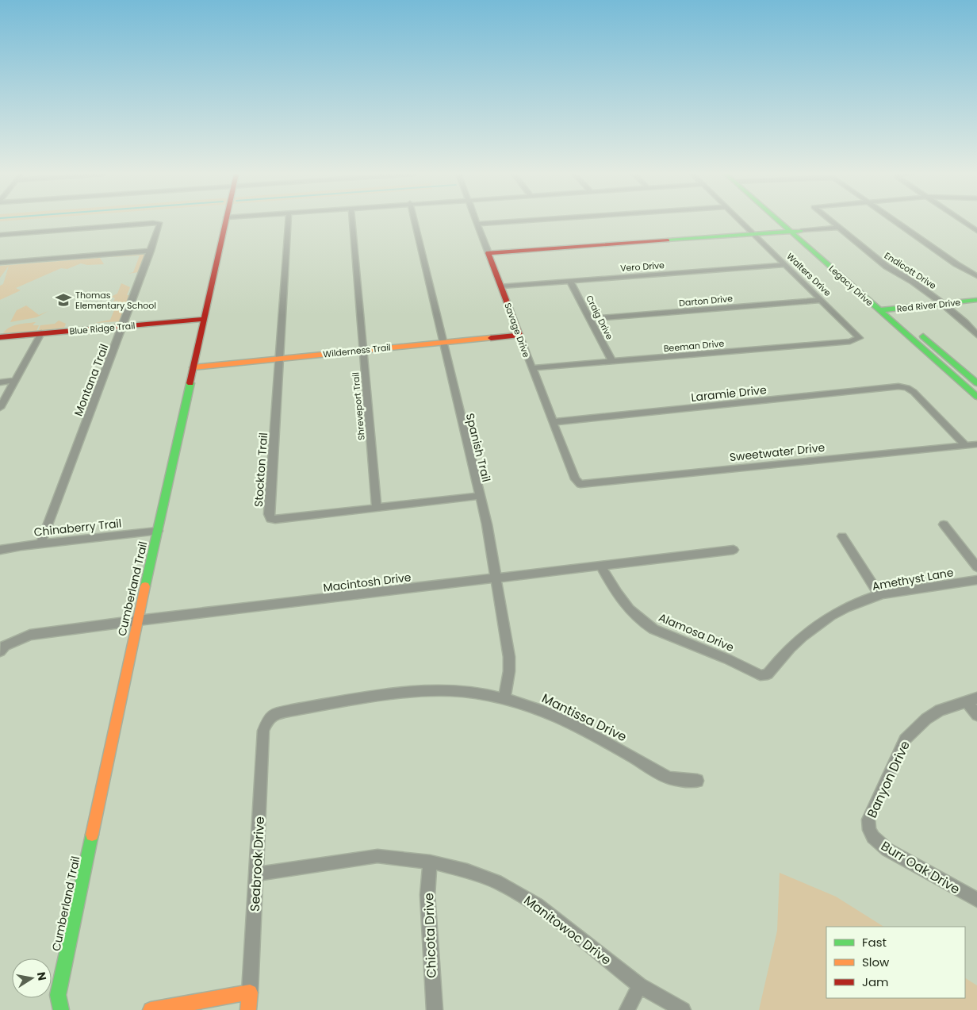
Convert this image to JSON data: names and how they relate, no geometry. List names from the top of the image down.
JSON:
{
  "streets": {
    "street": [
      "Vero Drive",
      "Endicott Drive",
      "Walters Drive",
      "Legacy Drive",
      "Darton Drive",
      "Red River Drive",
      "Craig Drive",
      "Blue Ridge Trail",
      "Savage Drive",
      "Beeman Drive",
      "Wilderness Trail",
      "Montana Trail",
      "Laramie Drive",
      "Shreveport Trail",
      "Spanish Trail",
      "Sweetwater Drive",
      "Stockton Trail",
      "Chinaberry Trail",
      "Amethyst Lane",
      "Macintosh Drive",
      "Cumberland Trail",
      "Alamosa Drive",
      "Mantissa Drive",
      "Banyon Drive",
      "Seabrook Drive",
      "Burr Oak Drive",
      "Manitowoc Drive",
      "Chicota Drive"
    ]
  },
  "crossings": [
    ["Vero Drive", "Walters Drive"],
    ["Vero Drive", "Craig Drive"],
    ["Vero Drive", "Savage Drive"],
    ["Endicott Drive", "Red River Drive"],
    ["Walters Drive", "Darton Drive"],
    ["Walters Drive", "Beeman Drive"],
    ["Legacy Drive", "Red River Drive"],
    ["Darton Drive", "Craig Drive"],
    ["Craig Drive", "Beeman Drive"],
    ["Blue Ridge Trail", "Montana Trail"],
    ["Blue Ridge Trail", "Cumberland Trail"],
    ["Savage Drive", "Beeman Drive"],
    ["Savage Drive", "Wilderness Trail"],
    ["Savage Drive", "Laramie Drive"],
    ["Savage Drive", "Sweetwater Drive"],
    ["Wilderness Trail", "Shreveport Trail"],
    ["Wilderness Trail", "Spanish Trail"],
    ["Wilderness Trail", "Stockton Trail"],
    ["Wilderness Trail", "Cumberland Trail"],
    ["Montana Trail", "Chinaberry Trail"],
    ["Laramie Drive", "Sweetwater Drive"],
    ["Shreveport Trail", "Stockton Trail"],
    ["Spanish Trail", "Stockton Trail"],
    ["Spanish Trail", "Macintosh Drive"],
    ["Spanish Trail", "Mantissa Drive"],
    ["Chinaberry Trail", "Cumberland Trail"],
    ["Amethyst Lane", "Alamosa Drive"],
    ["Macintosh Drive", "Cumberland Trail"],
    ["Macintosh Drive", "Alamosa Drive"],
    ["Mantissa Drive", "Seabrook Drive"],
    ["Banyon Drive", "Burr Oak Drive"],
    ["Seabrook Drive", "Manitowoc Drive"],
    ["Manitowoc Drive", "Chicota Drive"]
  ],
  "places": {
    "school or university": ["Thomas Elementary School"]
  },
  "legend": ["Fast", "Slow", "Jam"],
  "north": "right"
}
